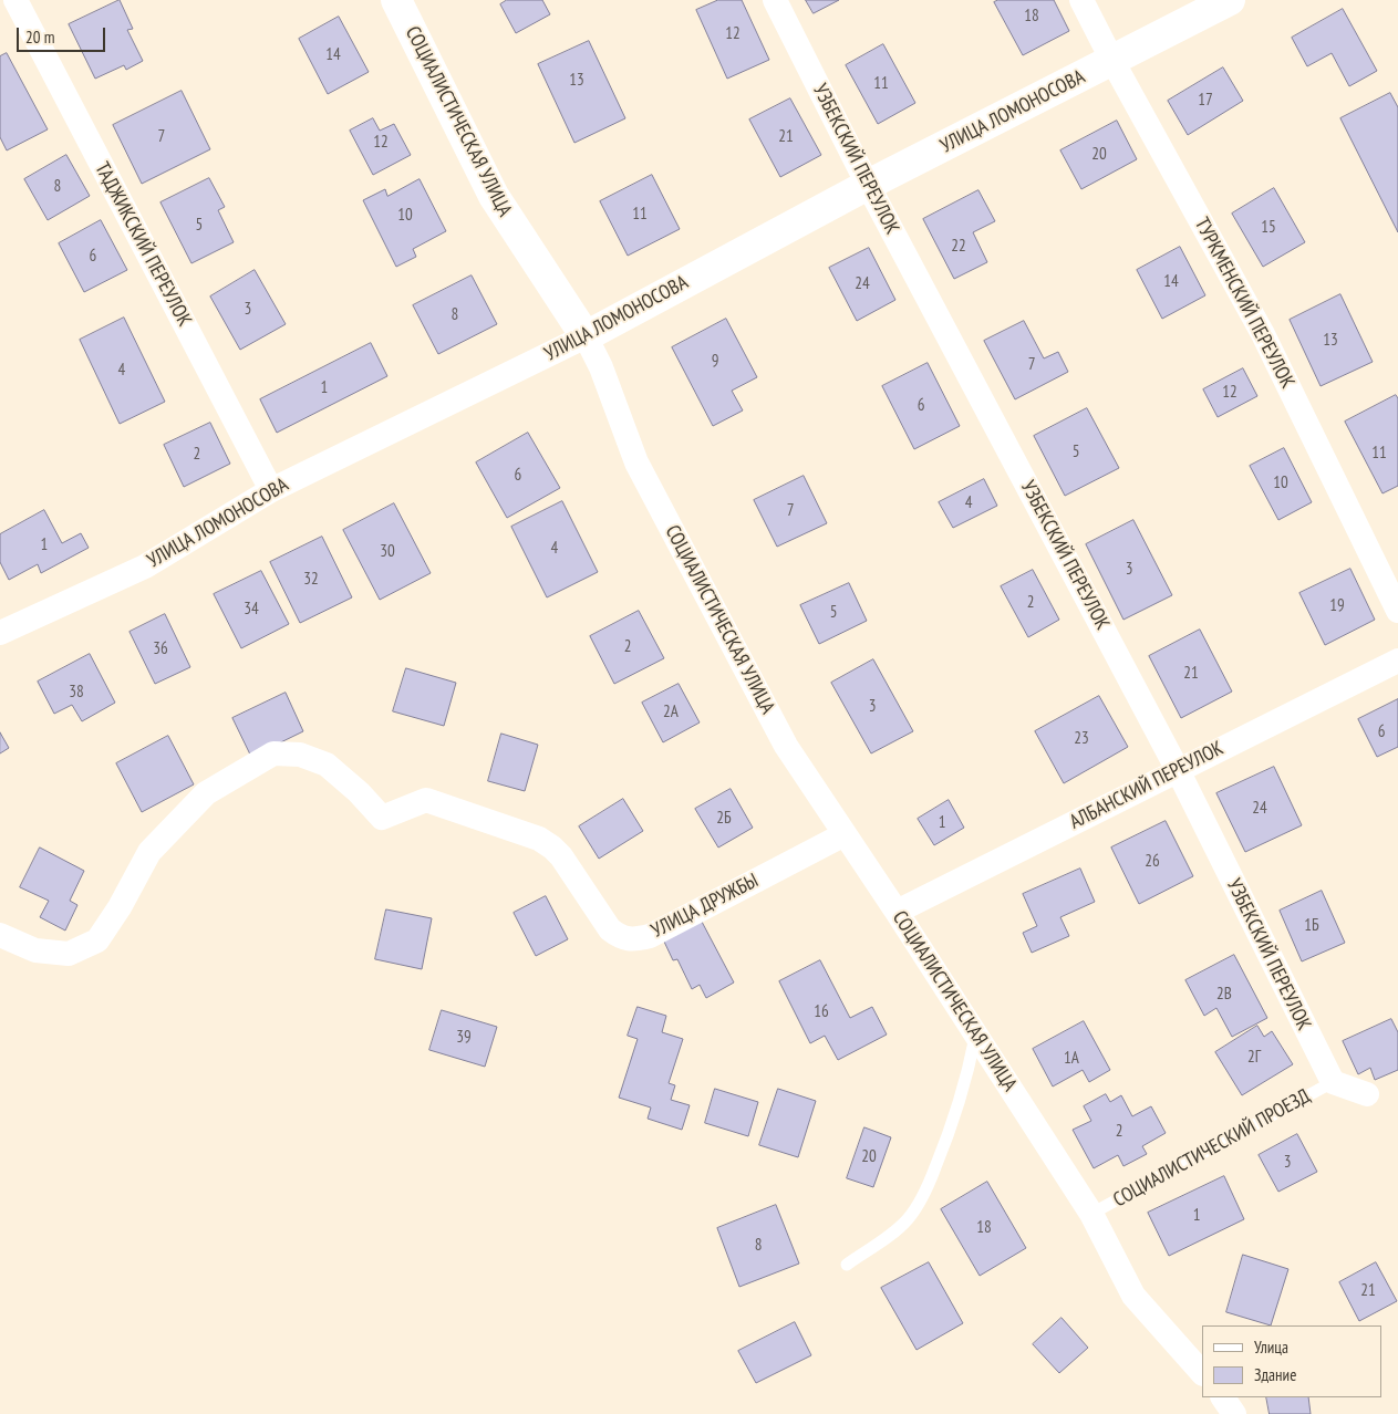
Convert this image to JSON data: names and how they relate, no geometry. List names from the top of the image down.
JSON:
{
  "streets": {
    "street": [
      "УЛИЦА ЛОМОНОСОВА",
      "СОЦИАЛИСТИЧЕСКАЯ УЛИЦА",
      "УЗБЕКСКИЙ ПЕРЕУЛОК",
      "ТАДЖИКСКИЙ ПЕРЕУЛОК",
      "ТУРКМЕНСКИЙ ПЕРЕУЛОК",
      "АЛБАНСКИЙ ПЕРЕУЛОК",
      "УЛИЦА ДРУЖБЫ"
    ],
    "lane": ["СОЦИАЛИСТИЧЕСКИЙ ПРОЕЗД"]
  },
  "crossings": [
    ["УЛИЦА ЛОМОНОСОВА", "СОЦИАЛИСТИЧЕСКАЯ УЛИЦА"],
    ["УЛИЦА ЛОМОНОСОВА", "УЗБЕКСКИЙ ПЕРЕУЛОК"],
    ["УЛИЦА ЛОМОНОСОВА", "ТАДЖИКСКИЙ ПЕРЕУЛОК"],
    ["УЛИЦА ЛОМОНОСОВА", "ТУРКМЕНСКИЙ ПЕРЕУЛОК"],
    ["СОЦИАЛИСТИЧЕСКАЯ УЛИЦА", "АЛБАНСКИЙ ПЕРЕУЛОК"],
    ["СОЦИАЛИСТИЧЕСКАЯ УЛИЦА", "УЛИЦА ДРУЖБЫ"],
    ["СОЦИАЛИСТИЧЕСКАЯ УЛИЦА", "СОЦИАЛИСТИЧЕСКИЙ ПРОЕЗД"],
    ["УЗБЕКСКИЙ ПЕРЕУЛОК", "АЛБАНСКИЙ ПЕРЕУЛОК"],
    ["УЗБЕКСКИЙ ПЕРЕУЛОК", "СОЦИАЛИСТИЧЕСКИЙ ПРОЕЗД"]
  ],
  "house_numbers": [
    "18",
    "12",
    "14",
    "13",
    "11",
    "17",
    "7",
    "21",
    "12",
    "20",
    "8",
    "11",
    "10",
    "5",
    "15",
    "22",
    "6",
    "14",
    "24",
    "3",
    "8",
    "13",
    "9",
    "7",
    "4",
    "1",
    "12",
    "6",
    "5",
    "11",
    "2",
    "6",
    "10",
    "4",
    "7",
    "1",
    "4",
    "30",
    "3",
    "32",
    "2",
    "19",
    "34",
    "5",
    "2",
    "36",
    "21",
    "38",
    "3",
    "2А",
    "6",
    "23",
    "24",
    "2Б",
    "1",
    "26",
    "1Б",
    "2В",
    "16",
    "39",
    "2Г",
    "1А",
    "2",
    "20",
    "3",
    "1",
    "18",
    "8",
    "21"
  ],
  "legend": ["Улица", "Здание"],
  "scale_bar": "20 m"
}
